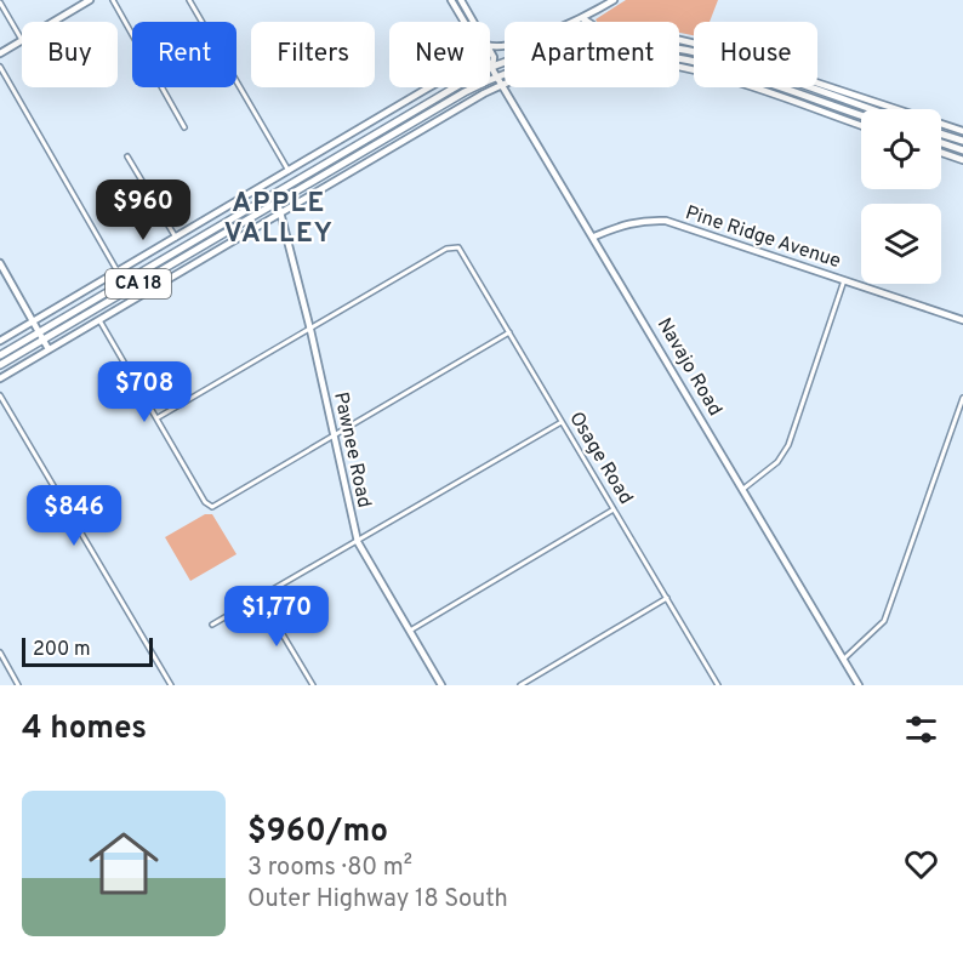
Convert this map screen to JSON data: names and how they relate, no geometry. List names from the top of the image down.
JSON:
{
  "streets": {
    "main road": ["CA 18"],
    "street": [
      "Pine Ridge Avenue",
      "Navajo Road",
      "Pawnee Road",
      "Osage Road"
    ]
  },
  "crossings": [
    ["Pine Ridge Avenue", "Navajo Road"],
    ["CA 18", "Navajo Road"],
    ["CA 18", "Pawnee Road"],
    ["Pawnee Road", "Osage Road"]
  ],
  "districts": ["APPLE VALLEY"],
  "scale_bar": "200 m",
  "page": {
    "chip": [
      "Buy",
      "Rent",
      "Filters",
      "New",
      "Apartment",
      "House"
    ],
    "price": [
      "$960",
      "$708",
      "$846",
      "$1,770"
    ],
    "scale": "200 m",
    "heading": "4 homes",
    "list": [
      {
        "name": "$960/mo",
        "note": "3 rooms · 80 m² · Outer Highway 18 South"
      }
    ]
  }
}
